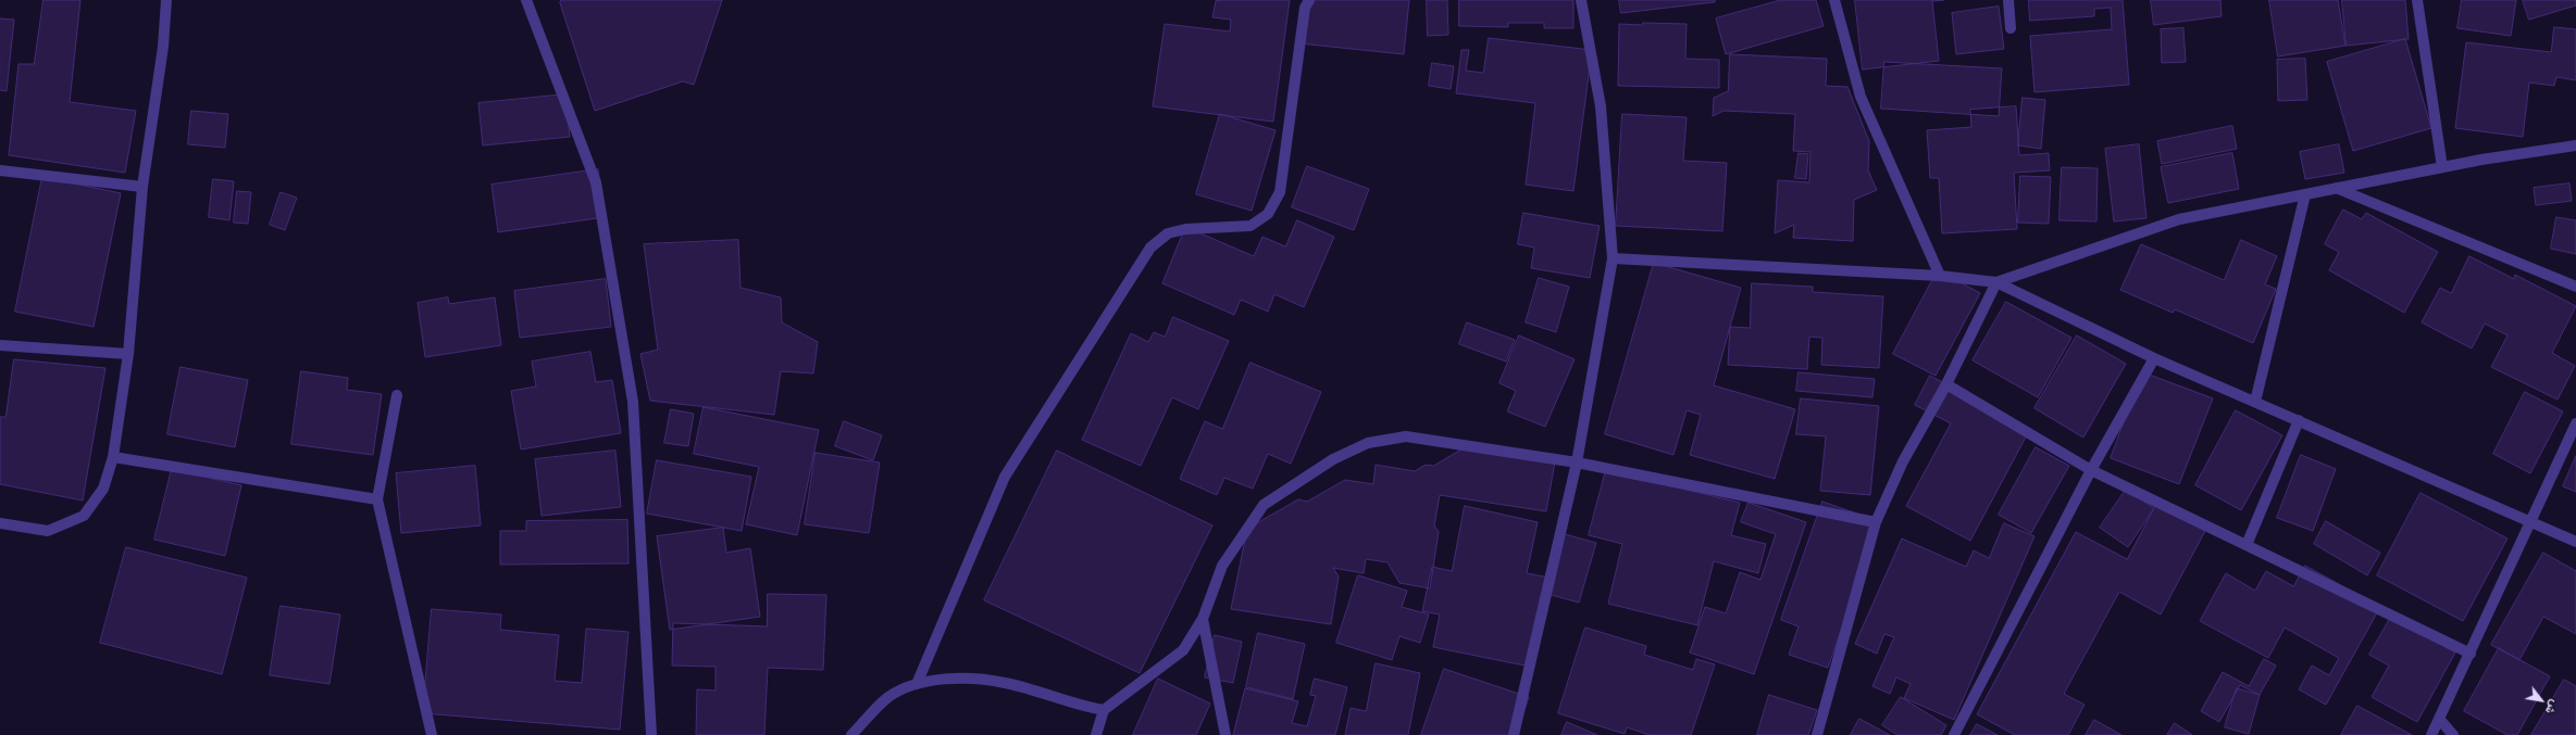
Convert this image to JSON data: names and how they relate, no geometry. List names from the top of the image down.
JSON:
{
  "north": "bottom right"
}
